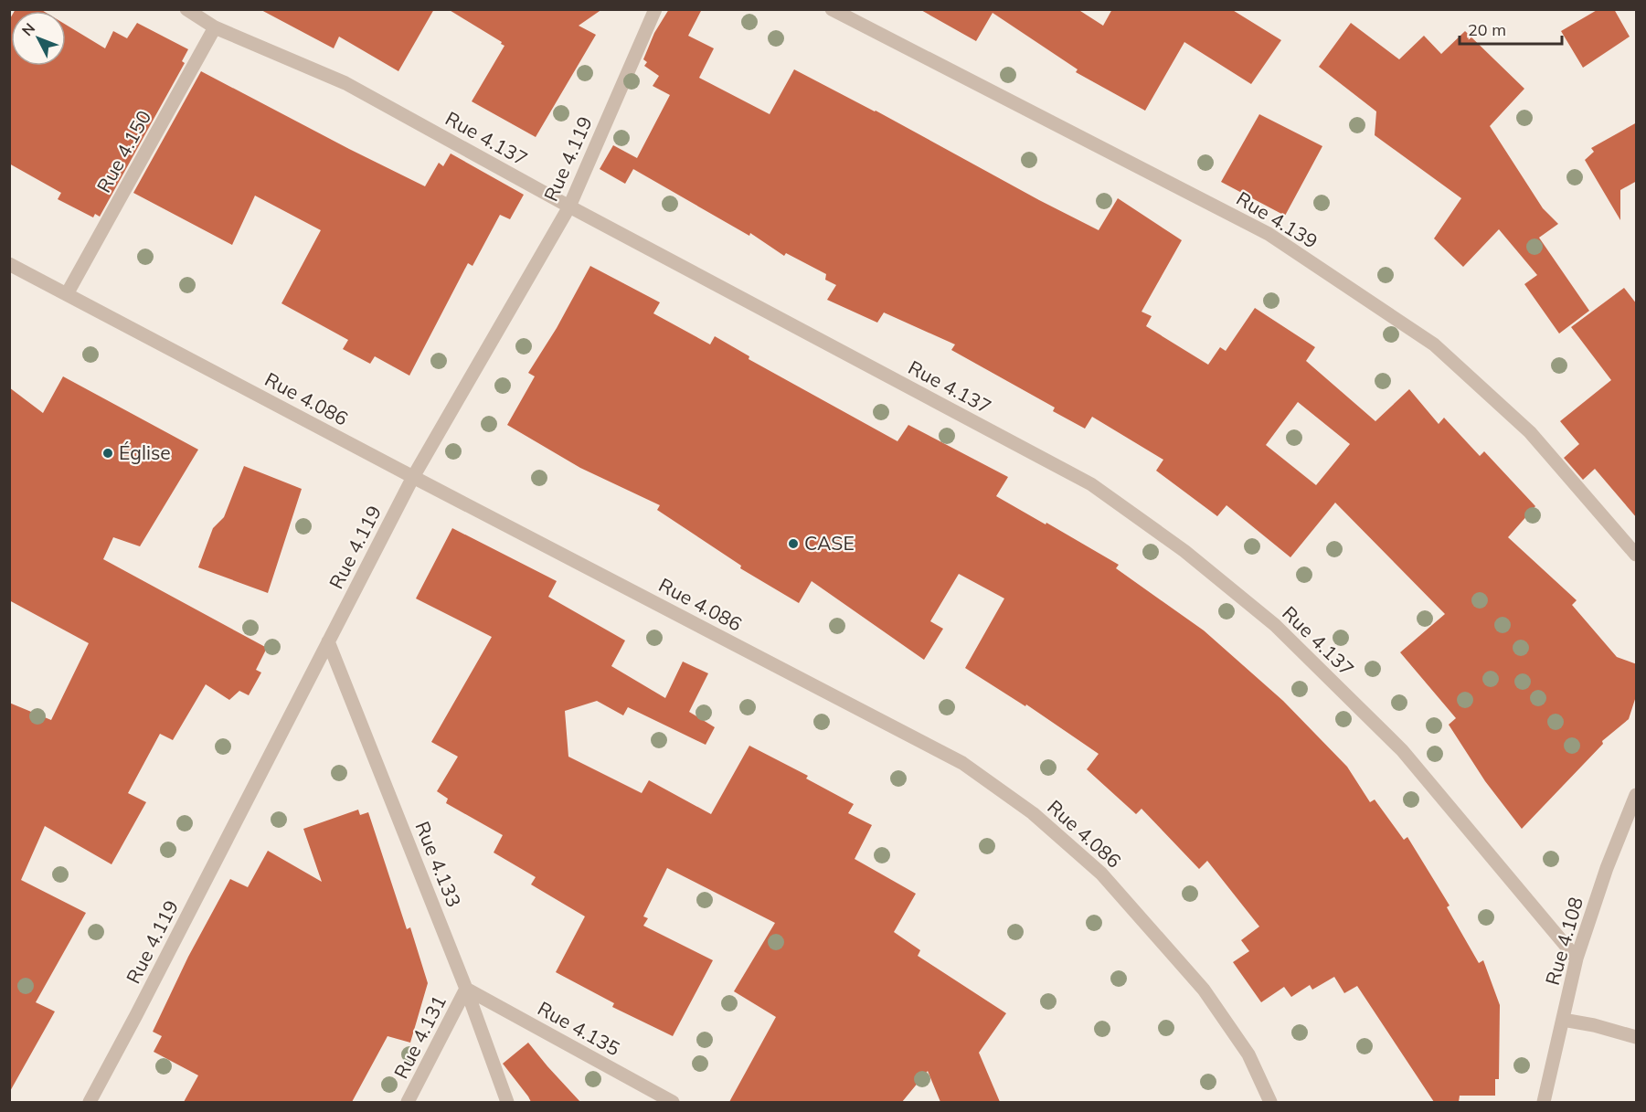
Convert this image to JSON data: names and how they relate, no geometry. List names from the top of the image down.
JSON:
{
  "streets": {
    "street": [
      "Rue 4.137",
      "Rue 4.150",
      "Rue 4.119",
      "Rue 4.139",
      "Rue 4.086",
      "Rue 4.133",
      "Rue 4.108",
      "Rue 4.135",
      "Rue 4.131"
    ]
  },
  "crossings": [
    ["Rue 4.137", "Rue 4.150"],
    ["Rue 4.137", "Rue 4.119"],
    ["Rue 4.137", "Rue 4.108"],
    ["Rue 4.150", "Rue 4.086"],
    ["Rue 4.119", "Rue 4.086"],
    ["Rue 4.119", "Rue 4.133"],
    ["Rue 4.133", "Rue 4.135"],
    ["Rue 4.133", "Rue 4.131"],
    ["Rue 4.135", "Rue 4.131"]
  ],
  "places": ["Église", "CASE"],
  "scale_bar": "20 m",
  "north": "top left"
}
